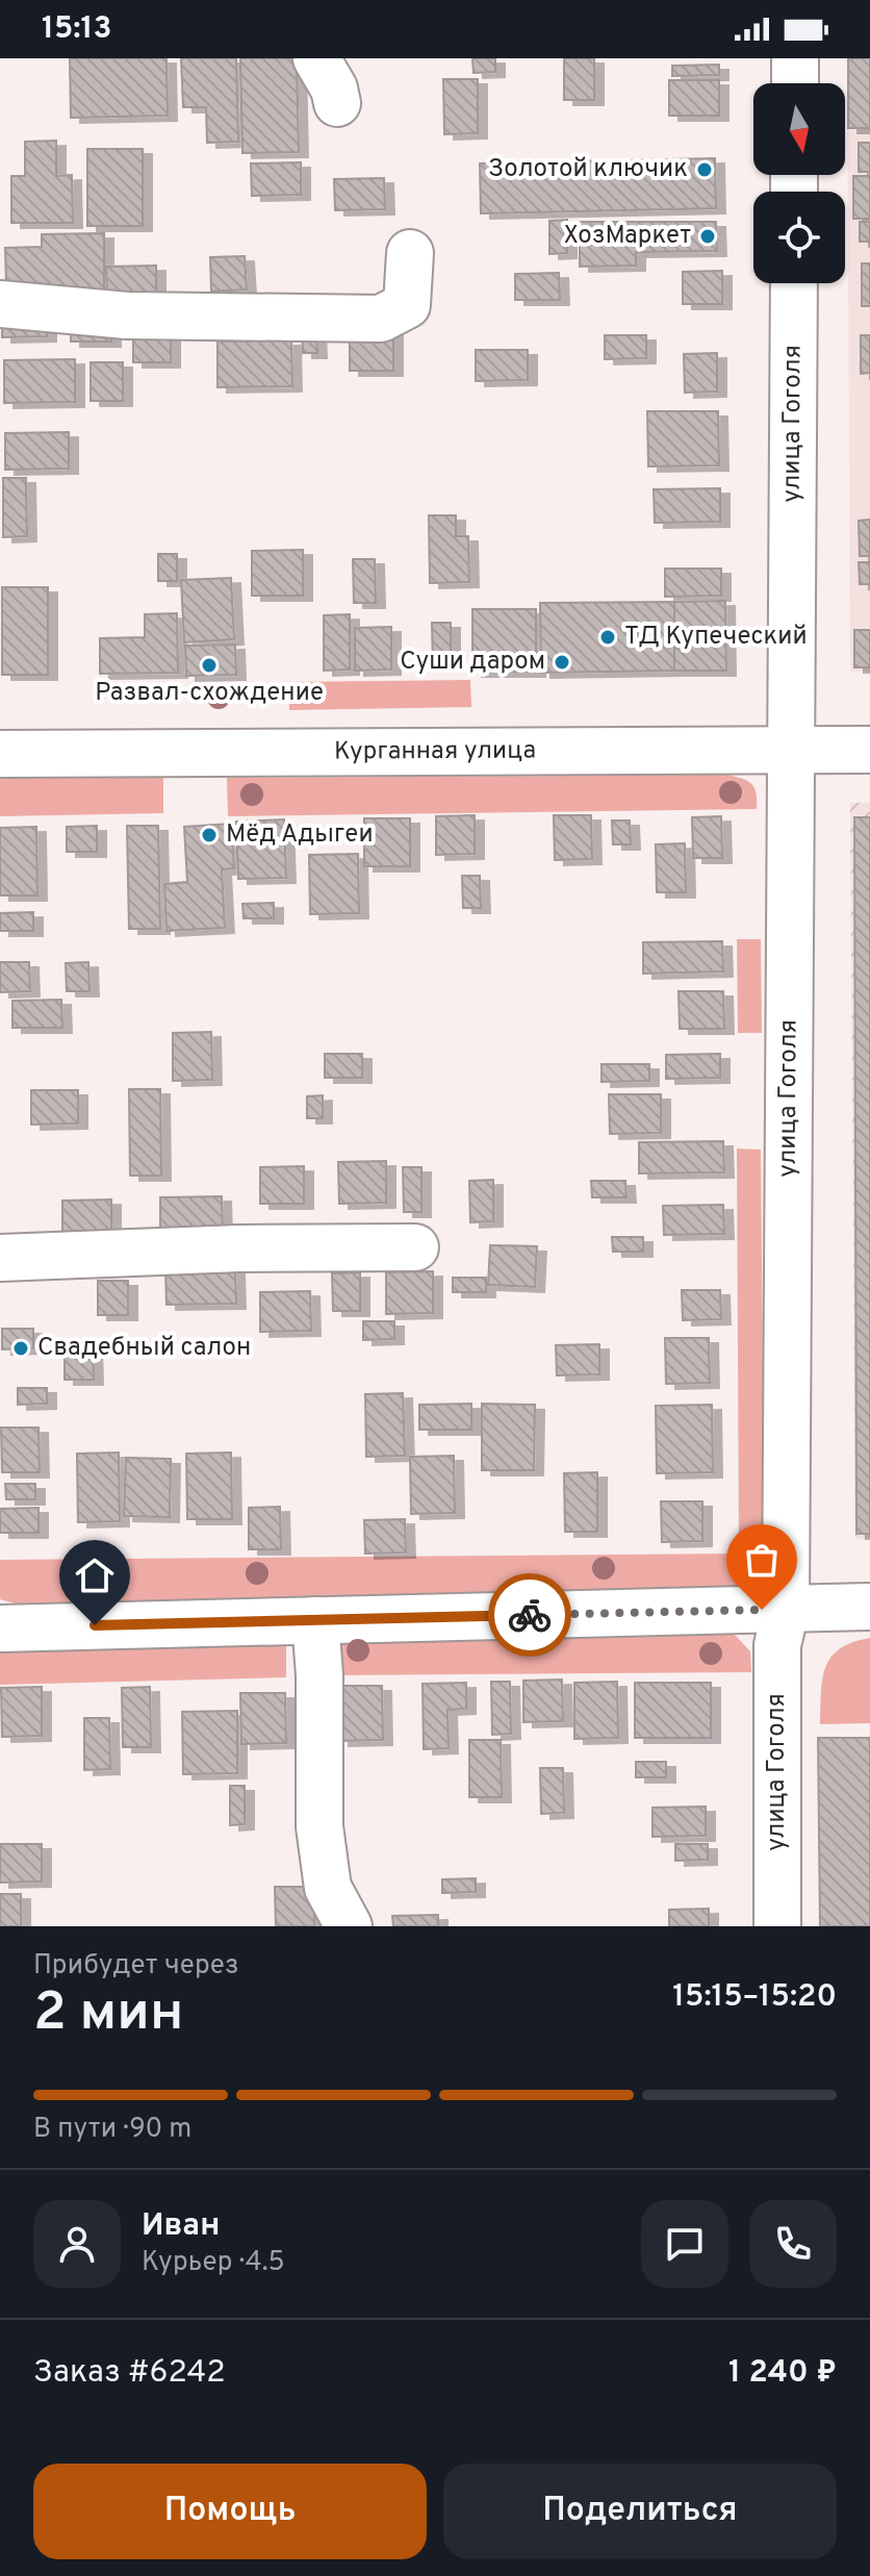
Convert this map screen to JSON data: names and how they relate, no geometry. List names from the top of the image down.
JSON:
{
  "streets": {
    "street": ["улица Гоголя", "Курганная улица"]
  },
  "crossings": [
    ["улица Гоголя", "Курганная улица"]
  ],
  "places": [
    "Золотой ключик",
    "ХозМаркет",
    "ТД Купеческий",
    "Суши даром",
    "Развал-схождение",
    "Мёд Адыгеи",
    "Свадебный салон"
  ],
  "north": "bottom",
  "page": {
    "status": "15:13",
    "heading": ["2 мин", "Прибудет через", "15:15–15:20"],
    "panel": [
      "Иван",
      "Курьер · 4.5",
      "Заказ #6242",
      "1 240 ₽"
    ],
    "bar": "В пути · 90 m",
    "buttons": ["Помощь", "Поделиться"]
  }
}
